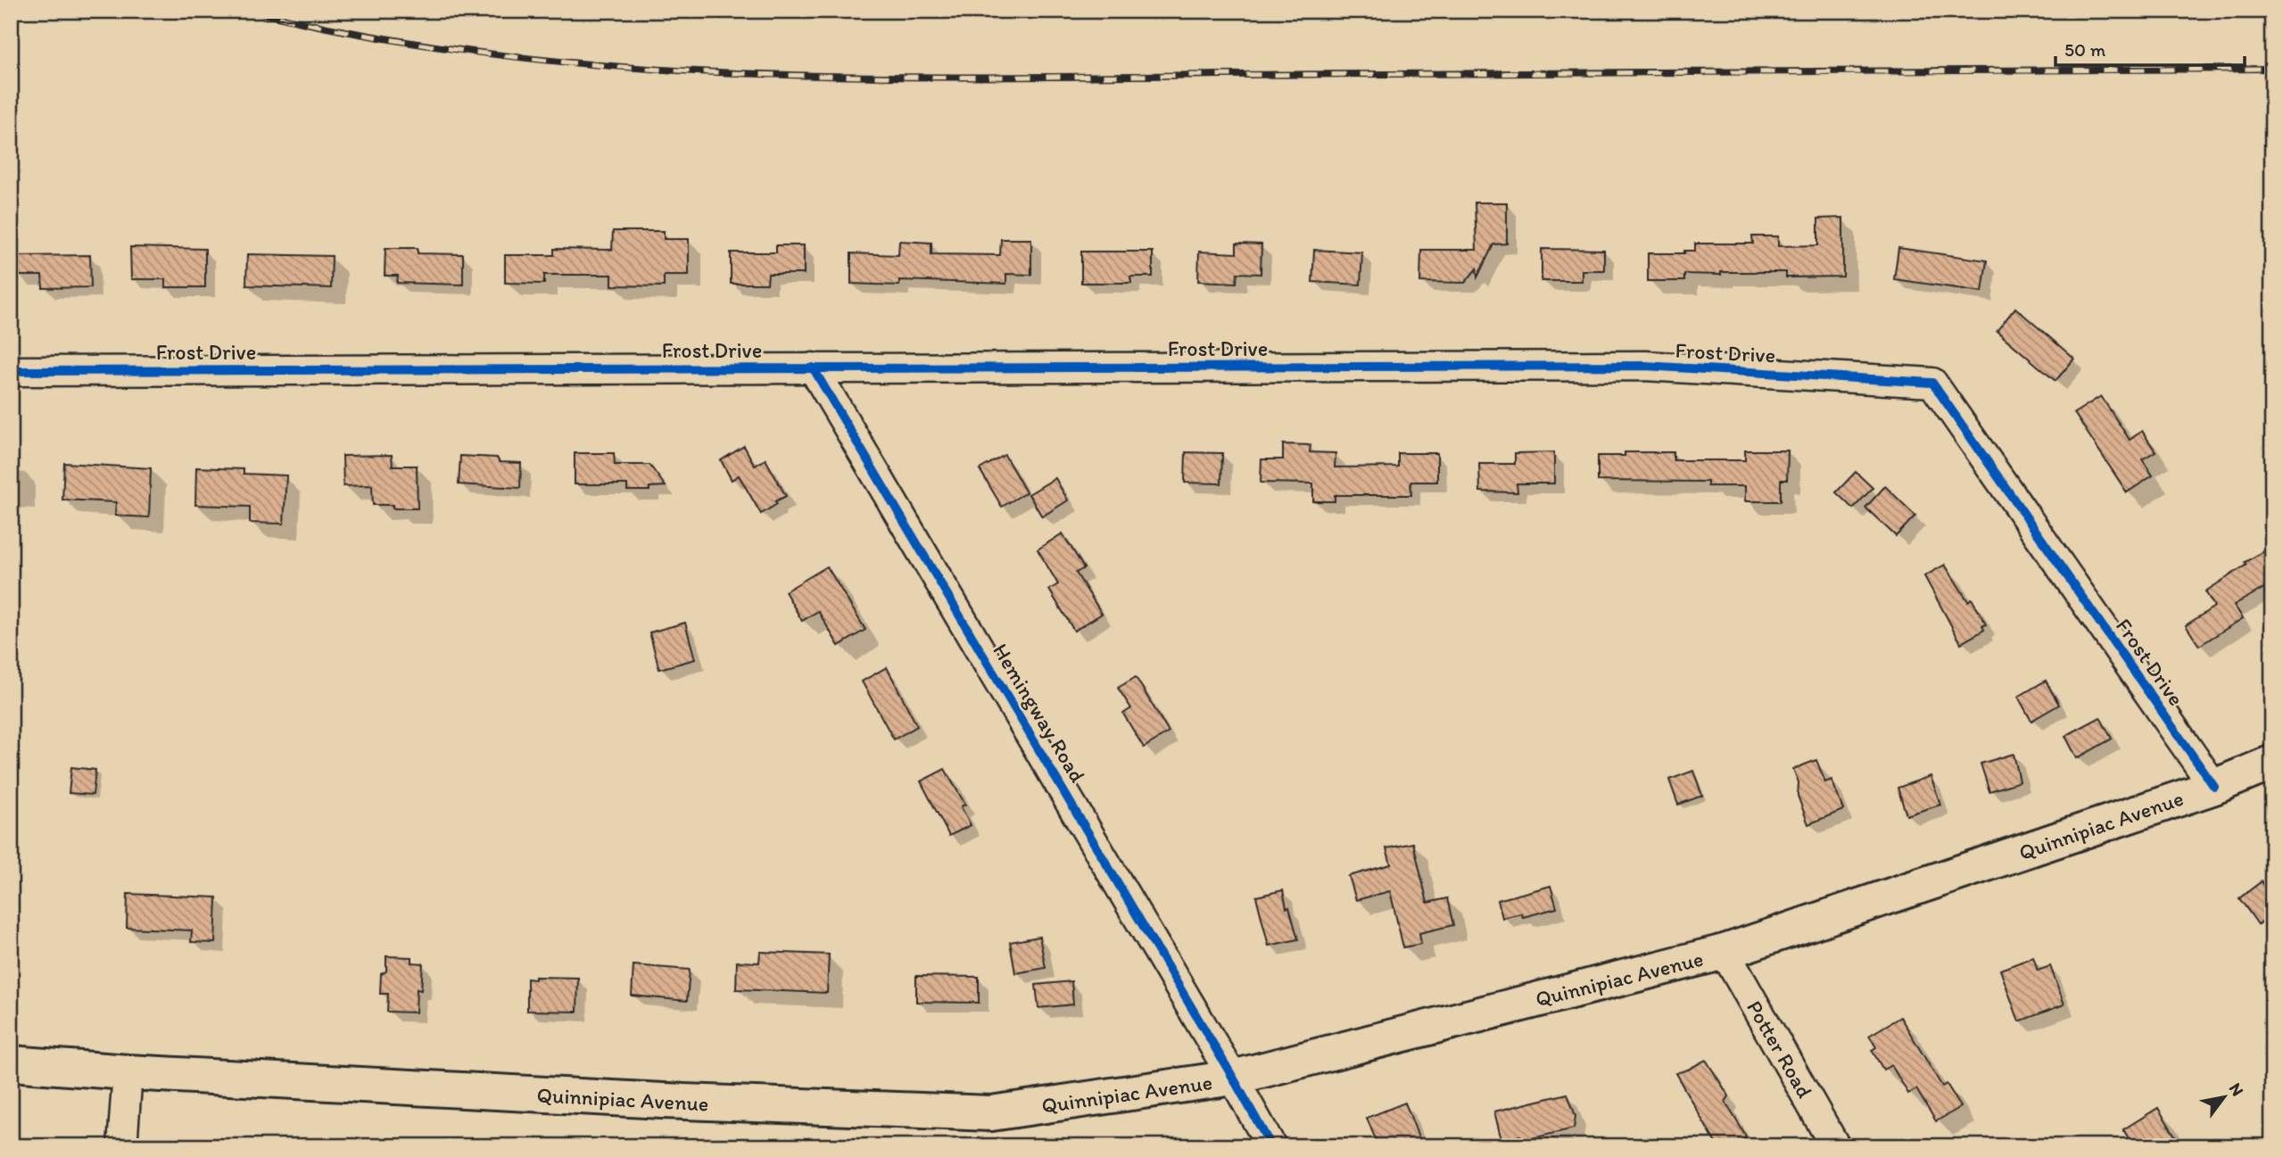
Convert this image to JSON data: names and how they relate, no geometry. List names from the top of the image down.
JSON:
{
  "streets": {
    "main road": ["Quinnipiac Avenue"],
    "street": ["Frost Drive", "Hemingway Road", "Potter Road"]
  },
  "crossings": [
    ["Frost Drive", "Hemingway Road"],
    ["Frost Drive", "Quinnipiac Avenue"],
    ["Hemingway Road", "Quinnipiac Avenue"],
    ["Quinnipiac Avenue", "Potter Road"]
  ],
  "scale_bar": "50 m",
  "north": "top right"
}
